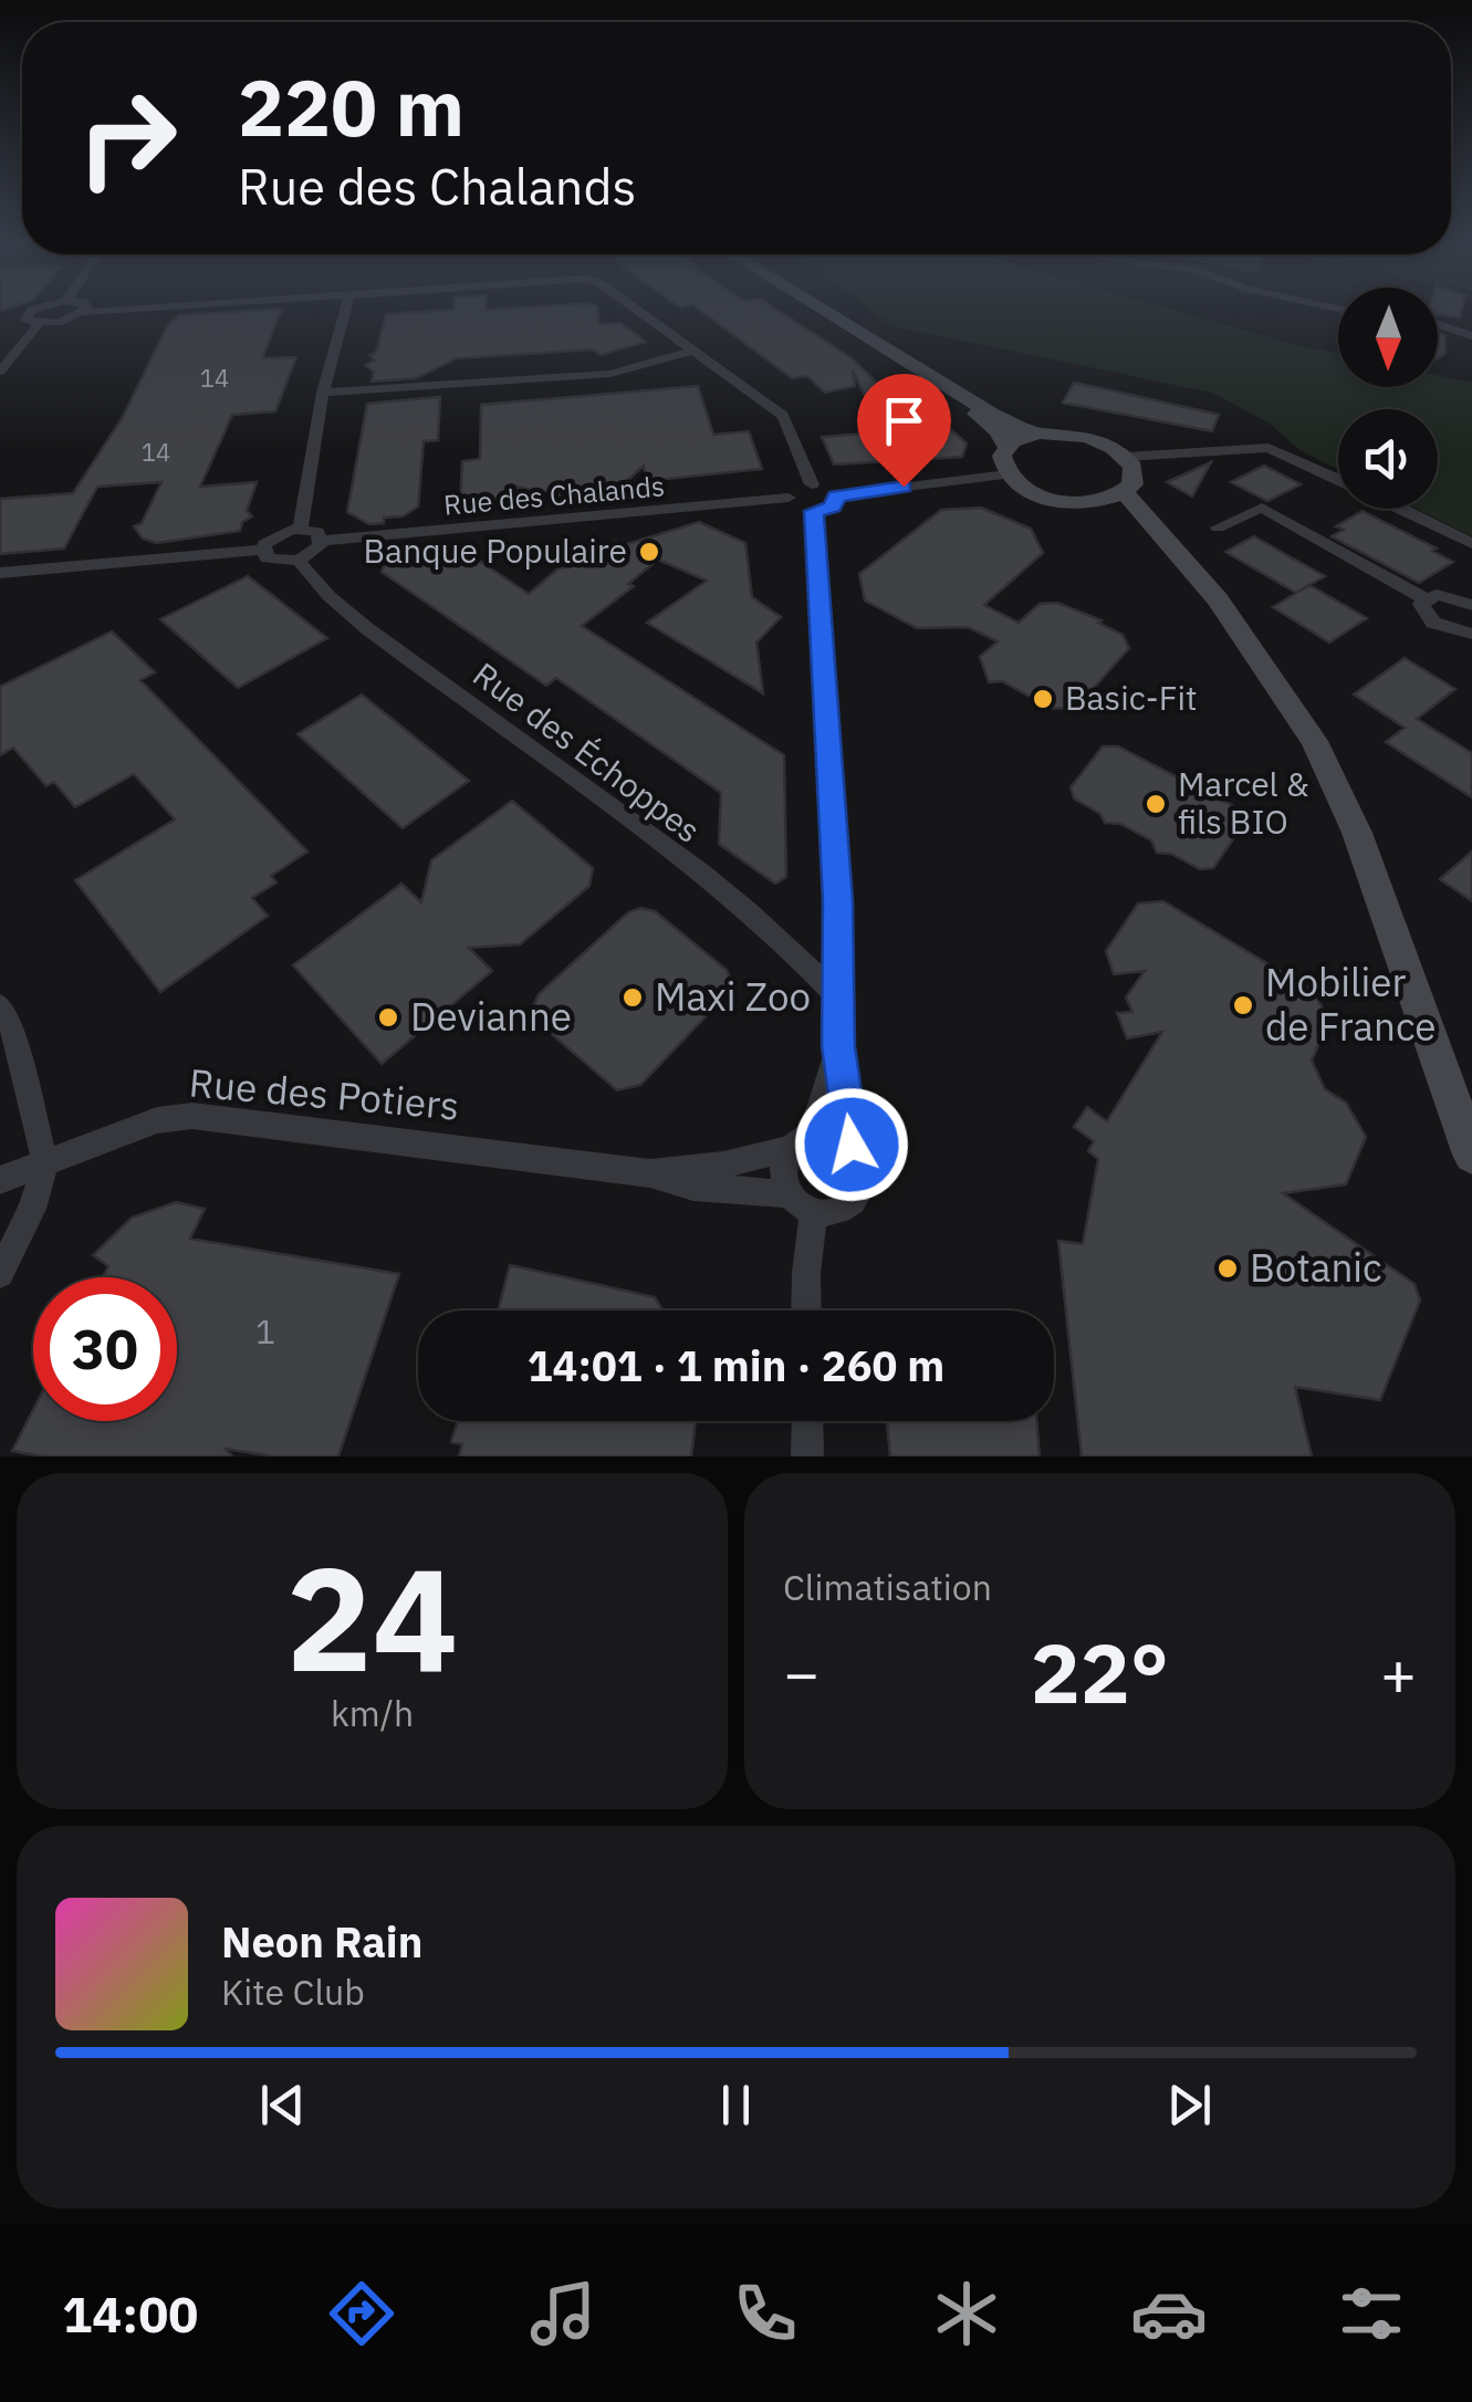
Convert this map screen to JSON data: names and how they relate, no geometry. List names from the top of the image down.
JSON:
{
  "streets": {
    "street": ["Rue des Chalands", "Rue des Échoppes", "Rue des Potiers"]
  },
  "places": [
    "Banque Populaire",
    "Basic-Fit",
    "Marcel & fils BIO",
    "Maxi Zoo",
    "Mobilier de France",
    "Devianne",
    "Botanic"
  ],
  "house_numbers": ["14", "14", "1"],
  "north": "bottom",
  "page": {
    "turn": ["220 m", "Rue des Chalands"],
    "limit": "30",
    "trip": "14:01 · 1 min · 260 m",
    "tile": [
      ["24", "km/h"],
      "Climatisation"
    ],
    "heat": ["−", "22°", "+"],
    "song": ["Neon Rain", "Kite Club"],
    "tabs": "14:00"
  }
}
